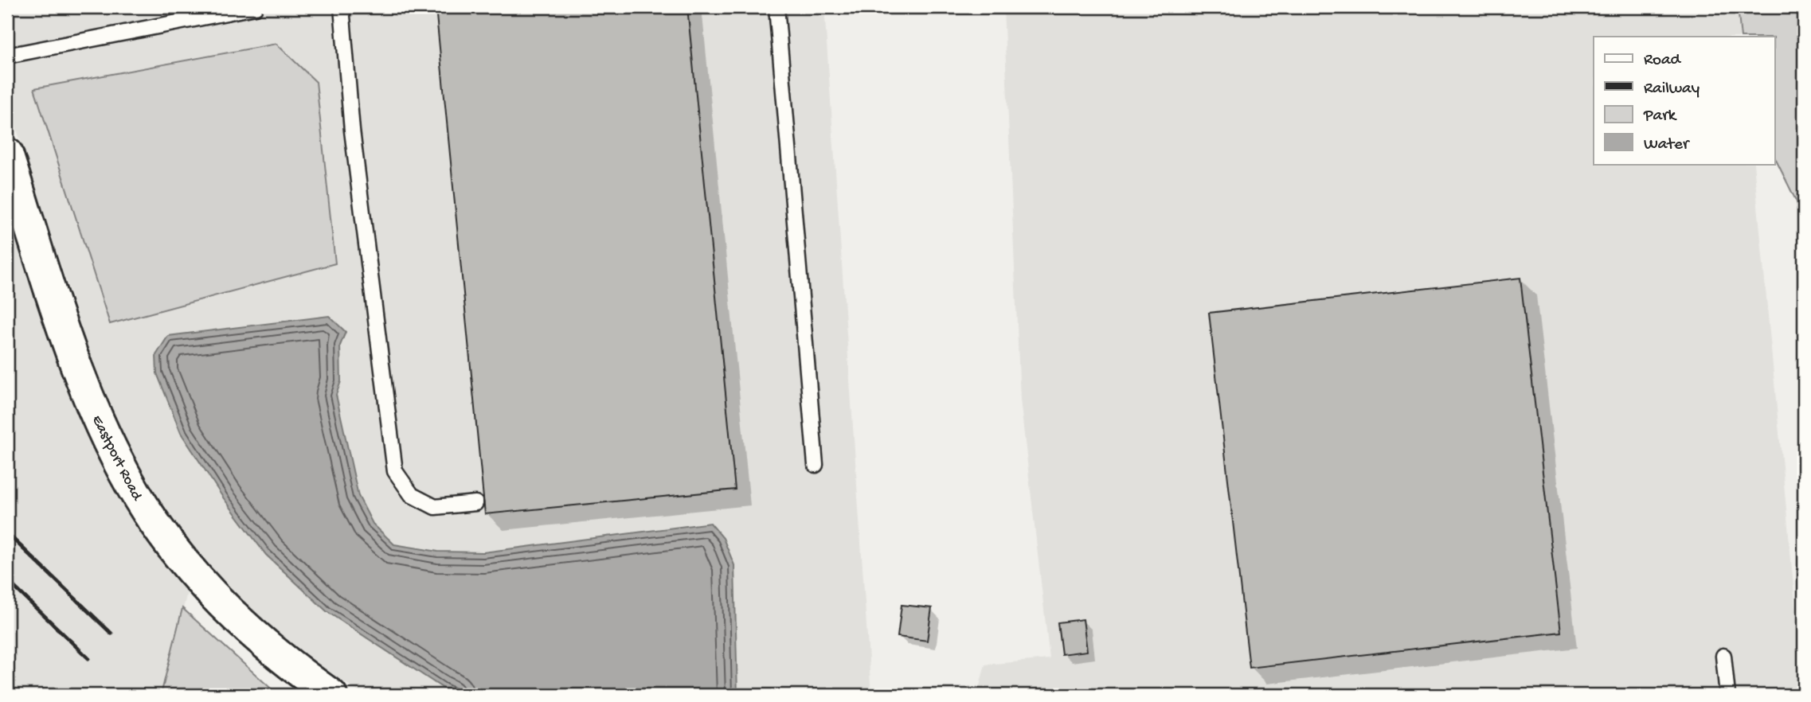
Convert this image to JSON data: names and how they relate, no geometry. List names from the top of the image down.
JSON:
{
  "streets": {
    "main road": ["Eastport Road"]
  },
  "legend": [
    "Road",
    "Railway",
    "Park",
    "Water"
  ]
}
